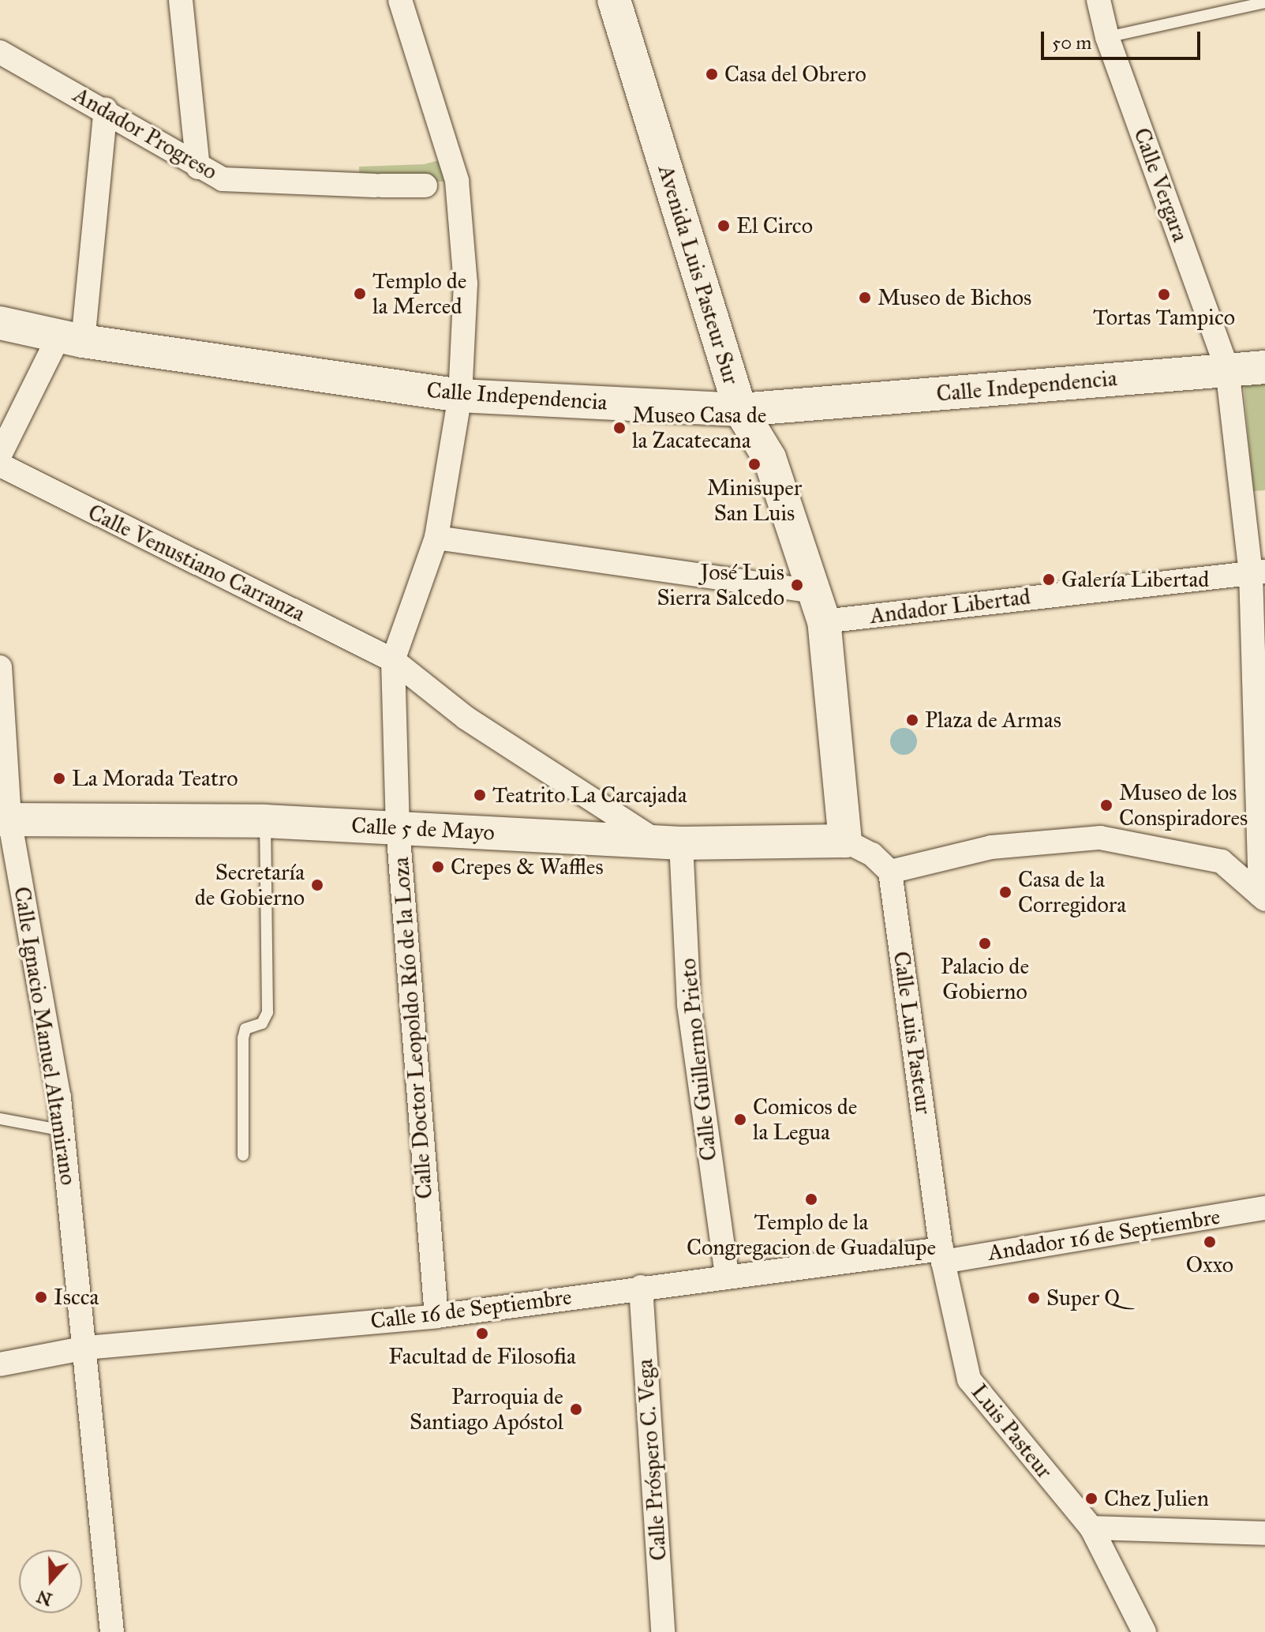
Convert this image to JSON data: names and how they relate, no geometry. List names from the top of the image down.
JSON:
{
  "streets": {
    "street": [
      "Andador Progreso",
      "Calle Vergara",
      "Avenida Luis Pasteur Sur",
      "Calle Independencia",
      "Calle Venustiano Carranza",
      "Andador Libertad",
      "Calle 5 de Mayo",
      "Calle Doctor Leopoldo Río de la Loza",
      "Calle Luis Pasteur",
      "Calle Ignacio Manuel Altamirano",
      "Calle Guillermo Prieto",
      "Andador 16 de Septiembre",
      "Calle 16 de Septiembre",
      "Luis Pasteur",
      "Calle Próspero C. Vega"
    ]
  },
  "crossings": [
    ["Calle Vergara", "Calle Independencia"],
    ["Calle Vergara", "Andador Libertad"],
    ["Avenida Luis Pasteur Sur", "Calle Independencia"],
    ["Avenida Luis Pasteur Sur", "Andador Libertad"],
    ["Avenida Luis Pasteur Sur", "Calle 5 de Mayo"],
    ["Calle Independencia", "Calle Doctor Leopoldo Río de la Loza"],
    ["Calle Venustiano Carranza", "Calle 5 de Mayo"],
    ["Calle Venustiano Carranza", "Calle Doctor Leopoldo Río de la Loza"],
    ["Calle Venustiano Carranza", "Calle Guillermo Prieto"],
    ["Calle 5 de Mayo", "Calle Doctor Leopoldo Río de la Loza"],
    ["Calle 5 de Mayo", "Calle Ignacio Manuel Altamirano"],
    ["Calle 5 de Mayo", "Calle Guillermo Prieto"],
    ["Calle Doctor Leopoldo Río de la Loza", "Calle 16 de Septiembre"],
    ["Calle Luis Pasteur", "Andador 16 de Septiembre"],
    ["Calle Luis Pasteur", "Calle 16 de Septiembre"],
    ["Calle Luis Pasteur", "Luis Pasteur"],
    ["Calle Ignacio Manuel Altamirano", "Calle 16 de Septiembre"],
    ["Calle Guillermo Prieto", "Calle 16 de Septiembre"],
    ["Andador 16 de Septiembre", "Calle 16 de Septiembre"],
    ["Andador 16 de Septiembre", "Luis Pasteur"],
    ["Calle 16 de Septiembre", "Luis Pasteur"],
    ["Calle 16 de Septiembre", "Calle Próspero C. Vega"]
  ],
  "places": [
    "Casa del Obrero",
    "El Circo",
    "Templo de la Merced",
    "Tortas Tampico",
    "Museo de Bichos",
    "Museo Casa de la Zacatecana",
    "Minisuper San Luis",
    "Galería Libertad",
    "José Luis Sierra Salcedo",
    "Plaza de Armas",
    "La Morada Teatro",
    "Teatrito La Carcajada",
    "Museo de los Conspiradores",
    "Crepes & Waffles",
    "Secretaría de Gobierno",
    "Casa de la Corregidora",
    "Palacio de Gobierno",
    "Comicos de la Legua",
    "Templo de la Congregacion de Guadalupe",
    "Oxxo",
    "Iscca",
    "Super Q",
    "Facultad de Filosofia",
    "Parroquia de Santiago Apóstol",
    "Chez Julien"
  ],
  "scale_bar": "50 m",
  "north": "bottom"
}
